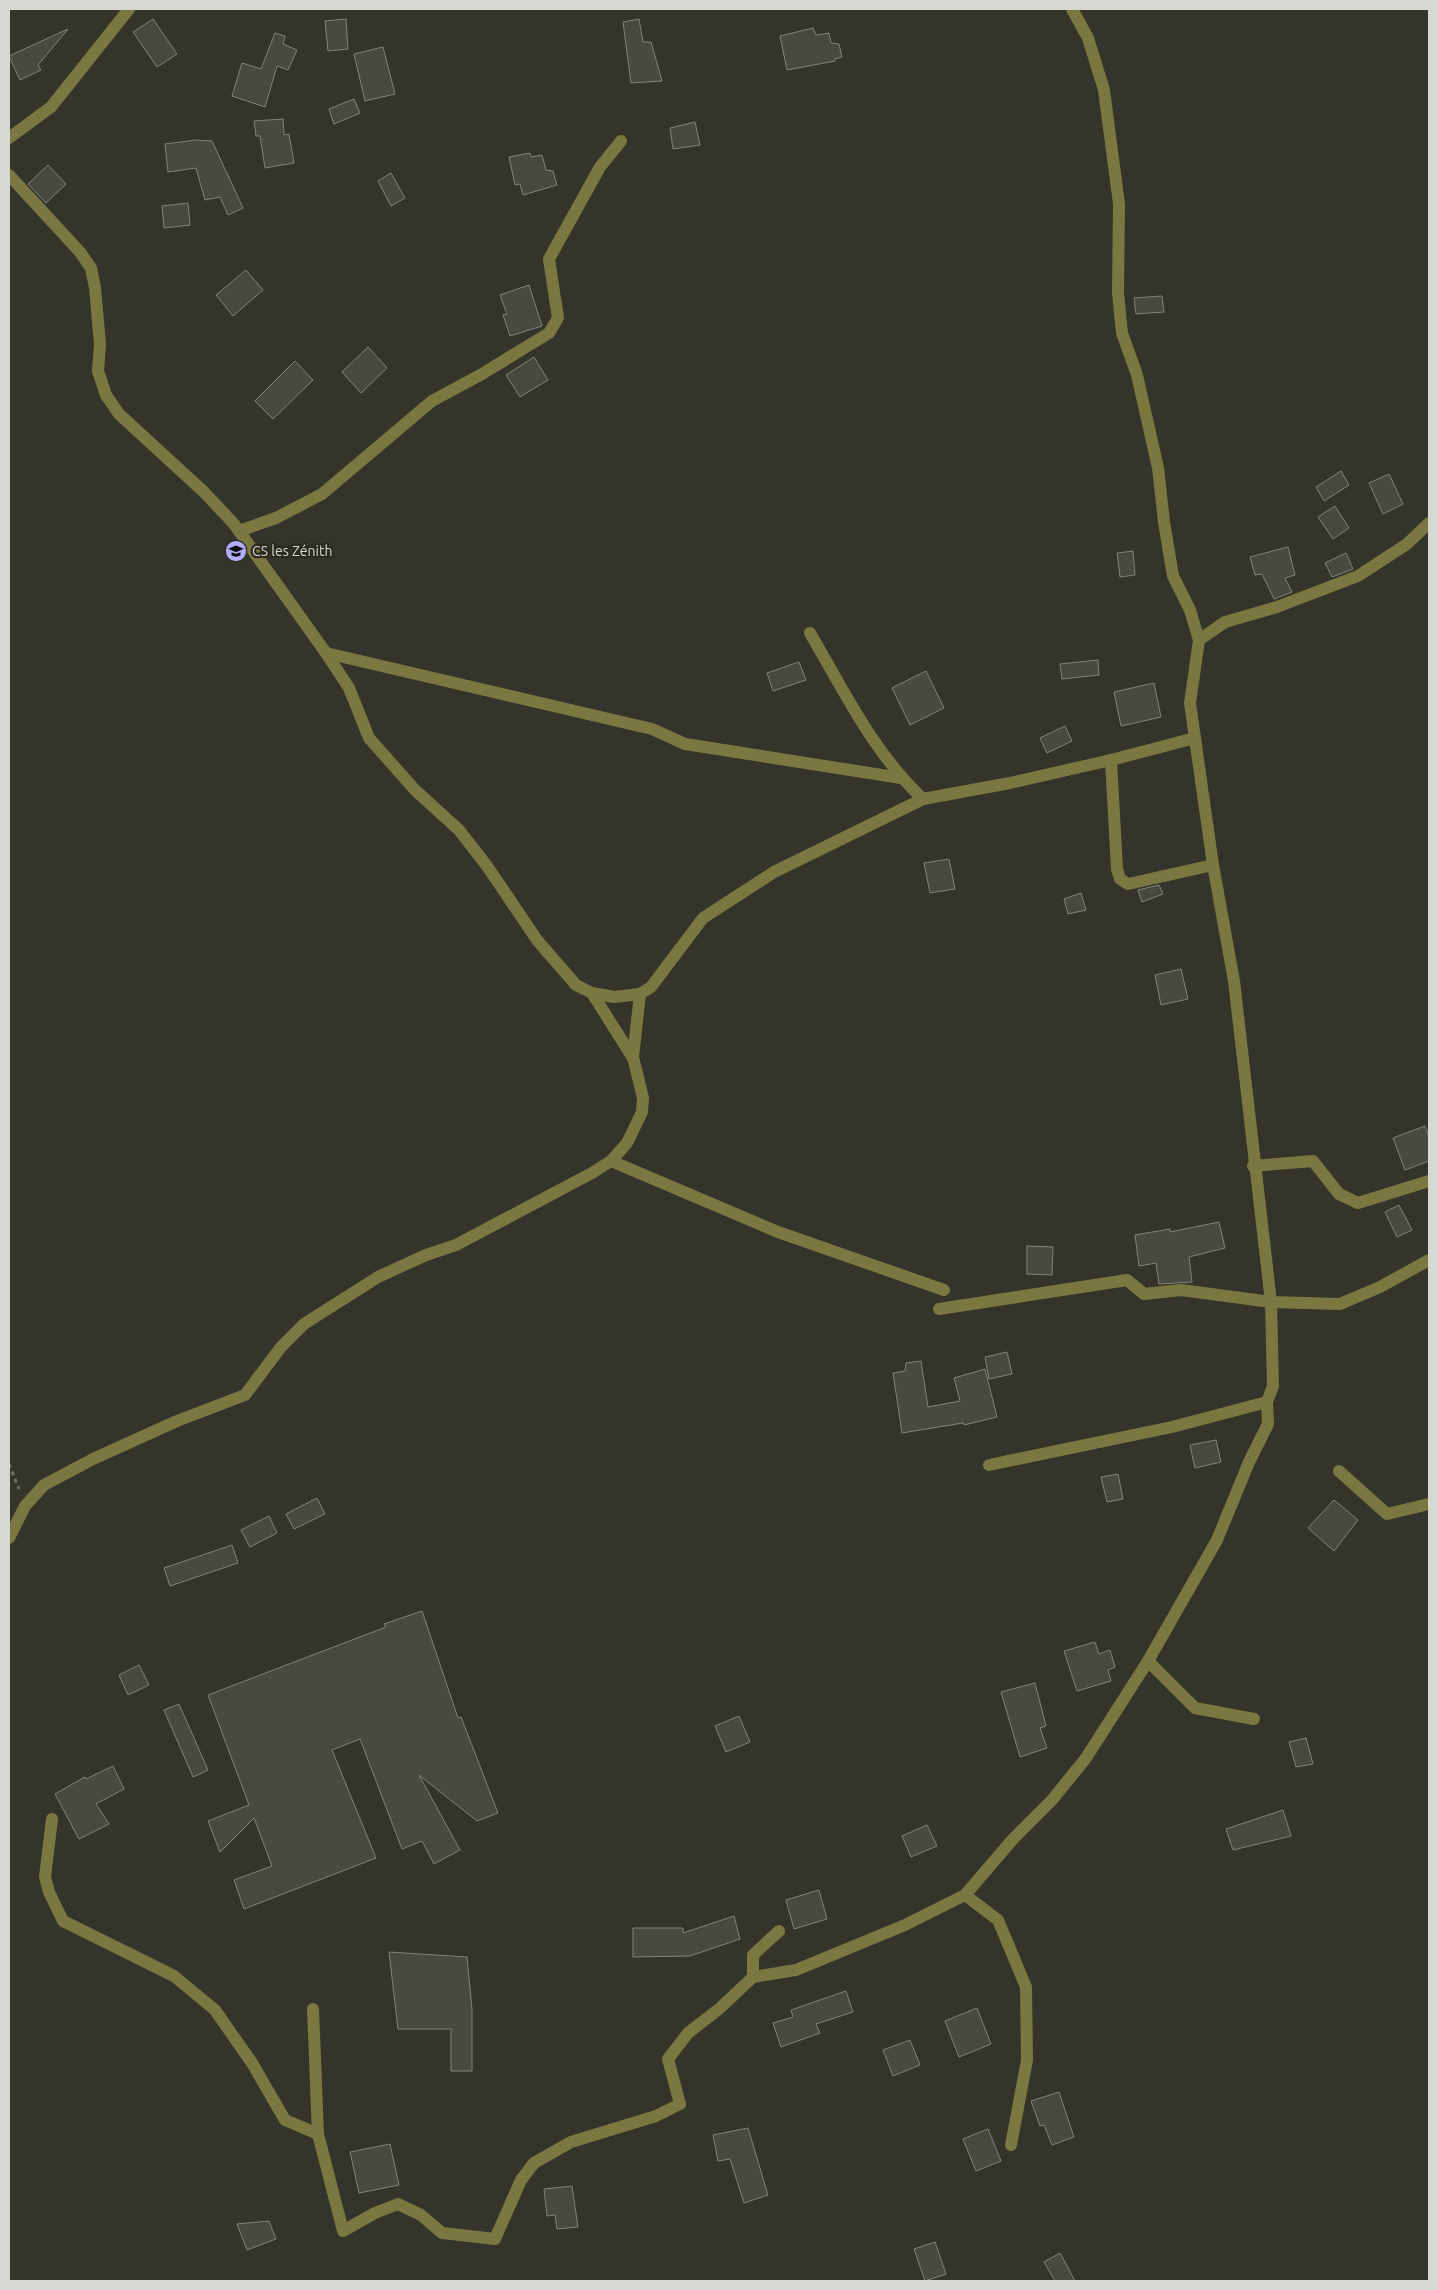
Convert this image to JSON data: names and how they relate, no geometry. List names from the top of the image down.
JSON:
{
  "places": {
    "school or university": ["CS les Zénith"]
  }
}
